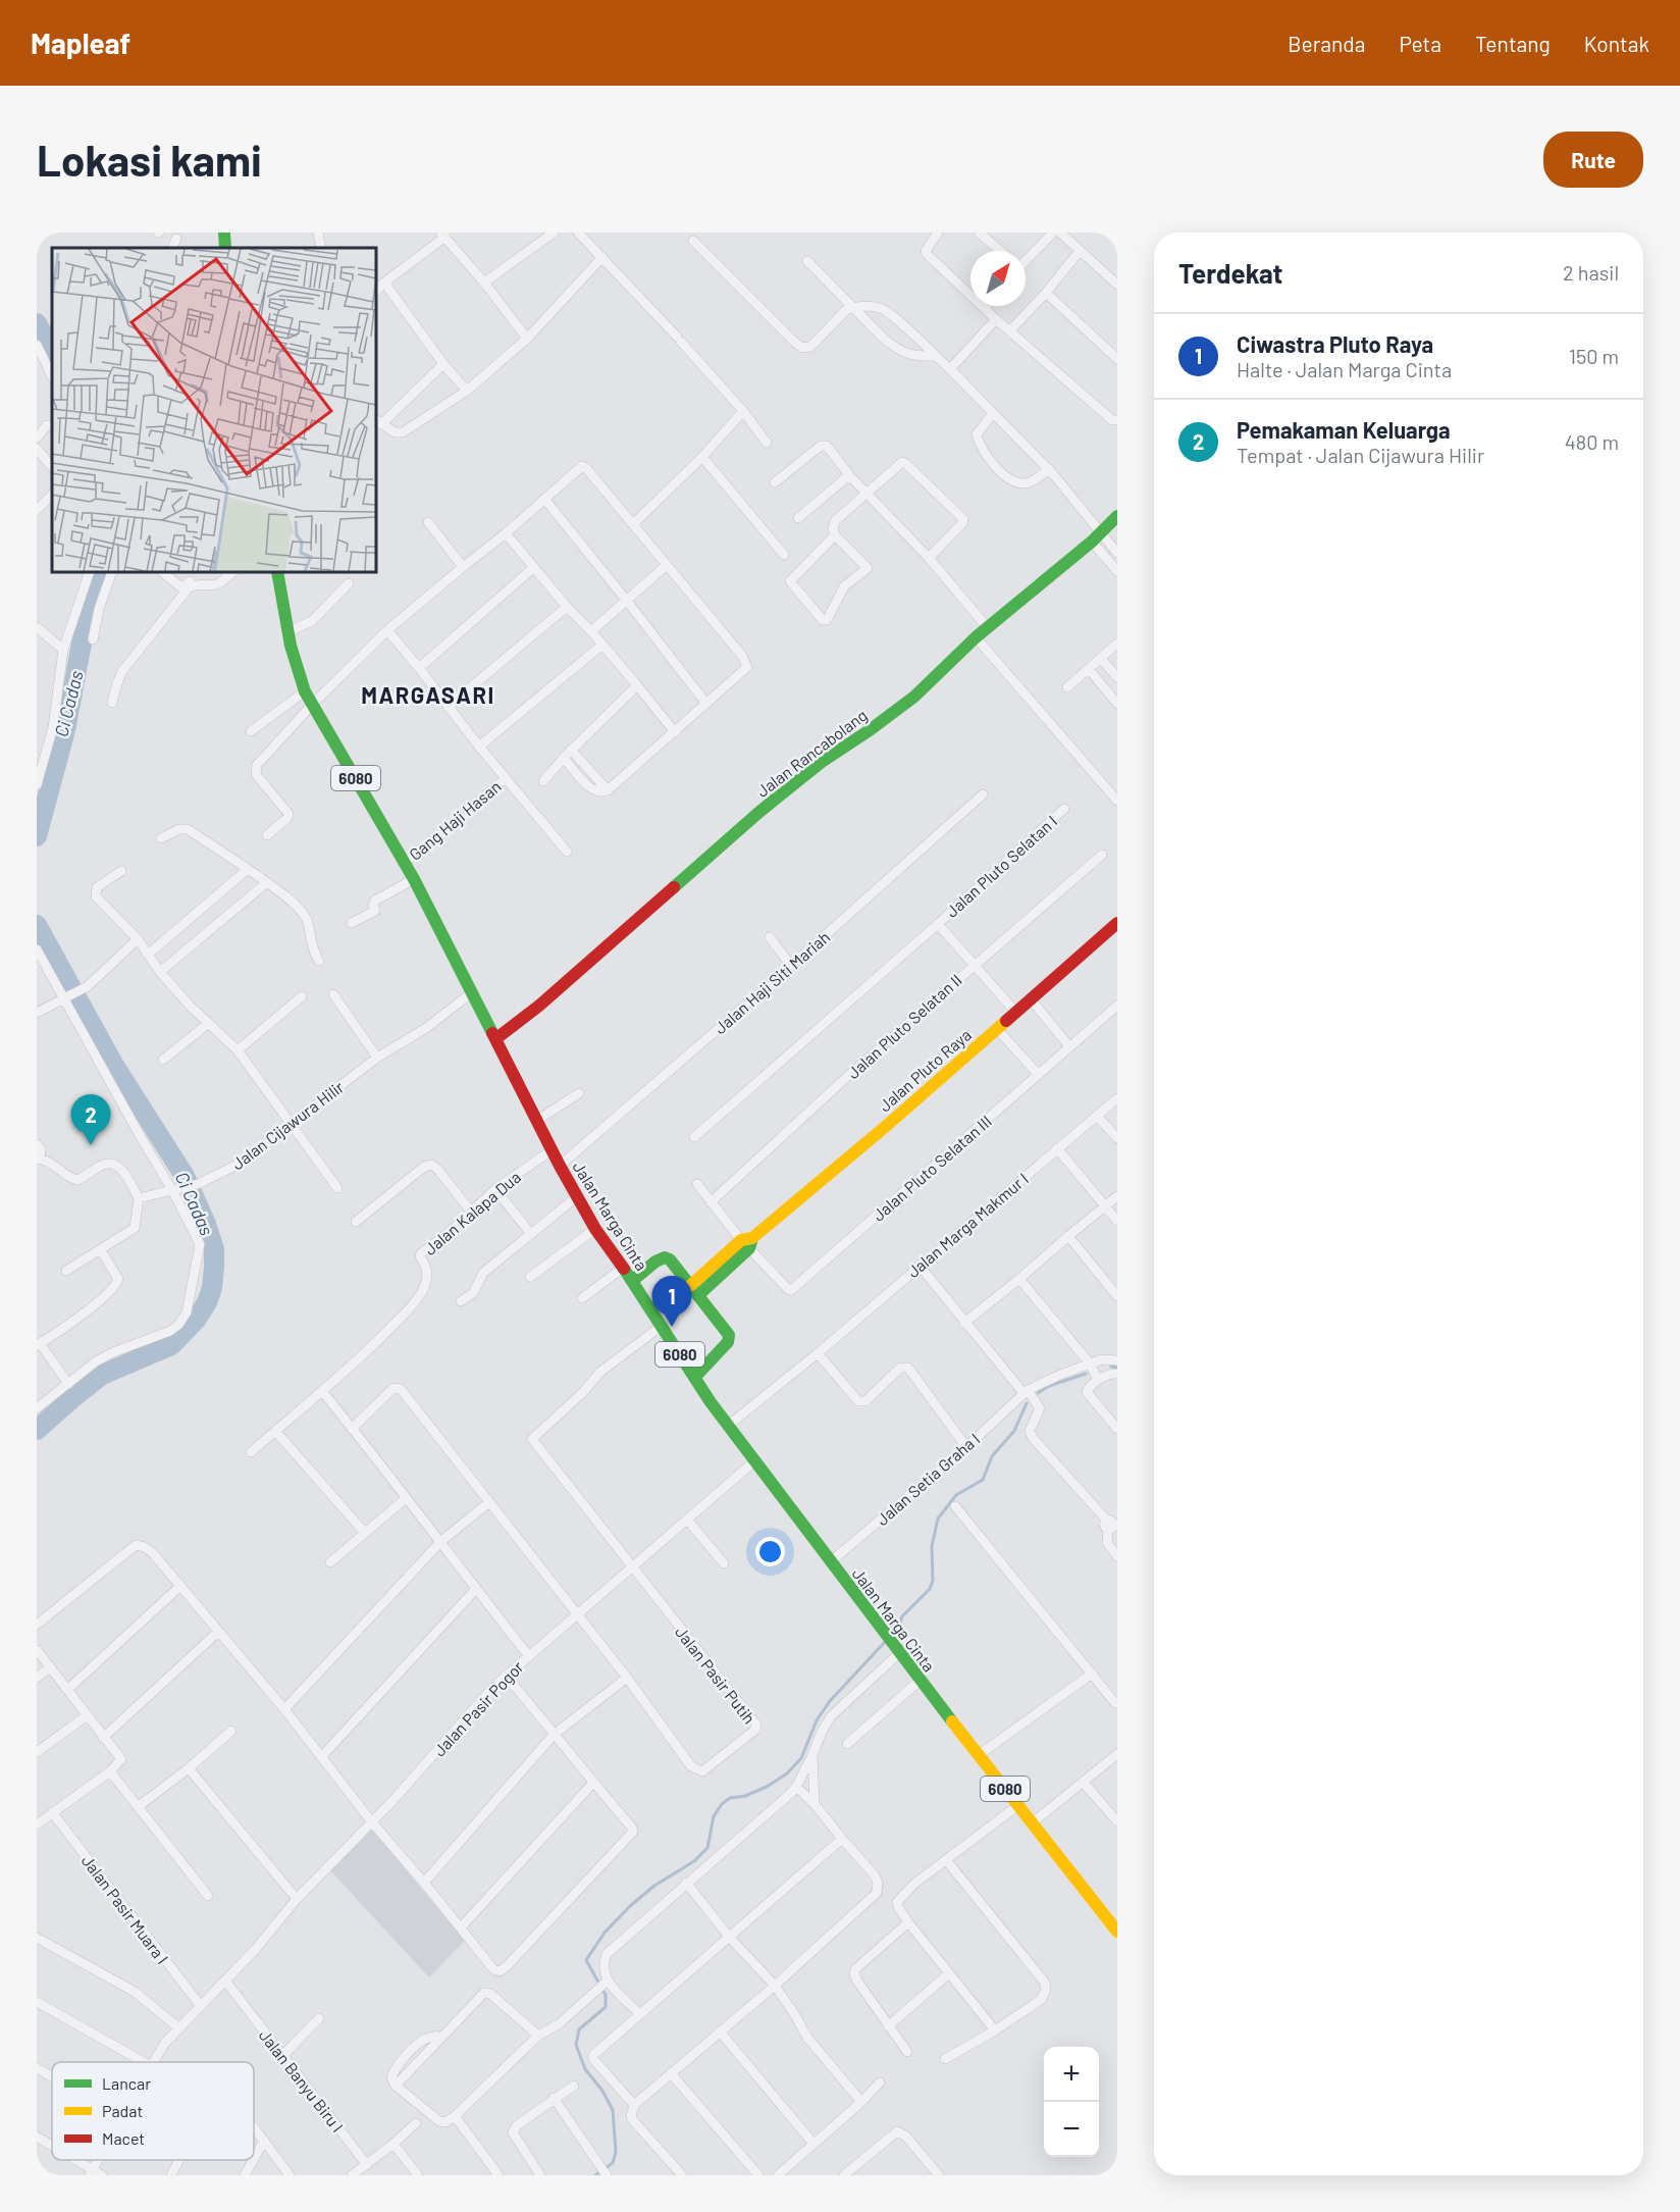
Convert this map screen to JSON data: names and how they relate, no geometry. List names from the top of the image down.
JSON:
{
  "streets": {
    "main road": [
      "Jalan Rancabolang",
      "6080",
      "Jalan Pluto Raya",
      "Jalan Marga Cinta"
    ],
    "street": [
      "Gang Haji Hasan",
      "Jalan Pluto Selatan I",
      "Jalan Haji Siti Mariah",
      "Jalan Pluto Selatan II",
      "Jalan Cijawura Hilir",
      "Jalan Pluto Selatan III",
      "Jalan Kalapa Dua",
      "Jalan Marga Makmur I",
      "Jalan Setia Graha I",
      "Jalan Pasir Putih",
      "Jalan Pasir Pogor",
      "Jalan Pasir Muara I",
      "Jalan Banyu Biru I"
    ]
  },
  "crossings": [
    ["Jalan Rancabolang", "Jalan Marga Cinta"],
    ["Gang Haji Hasan", "Jalan Marga Cinta"],
    ["Jalan Haji Siti Mariah", "Jalan Marga Cinta"],
    ["Jalan Pluto Raya", "Jalan Pluto Selatan III"],
    ["Jalan Cijawura Hilir", "Jalan Marga Cinta"],
    ["Jalan Kalapa Dua", "Jalan Marga Cinta"],
    ["Jalan Marga Cinta", "Jalan Marga Makmur I"],
    ["Jalan Marga Cinta", "Jalan Setia Graha I"],
    ["Jalan Marga Cinta", "Jalan Pasir Pogor"],
    ["Jalan Pasir Putih", "Jalan Pasir Pogor"],
    ["Jalan Pasir Pogor", "Jalan Pasir Muara I"],
    ["Jalan Pasir Pogor", "Jalan Banyu Biru I"]
  ],
  "districts": ["MARGASARI"],
  "water": ["Ci Cadas"],
  "legend": ["Lancar", "Padat", "Macet"],
  "north": "top right",
  "page": {
    "header": "Mapleaf",
    "nav": [
      "Beranda",
      "Peta",
      "Tentang",
      "Kontak"
    ],
    "buttons": "Rute",
    "title": "Lokasi kami",
    "heading": ["Terdekat", "2 hasil"],
    "list": [
      {
        "mark": "1",
        "name": "Ciwastra Pluto Raya",
        "note": "Halte · Jalan Marga Cinta",
        "value": "150 m"
      },
      {
        "mark": "2",
        "name": "Pemakaman Keluarga",
        "note": "Tempat · Jalan Cijawura Hilir",
        "value": "480 m"
      }
    ],
    "pins": ["2", "1"],
    "map_buttons": ["+", "−"]
  }
}
